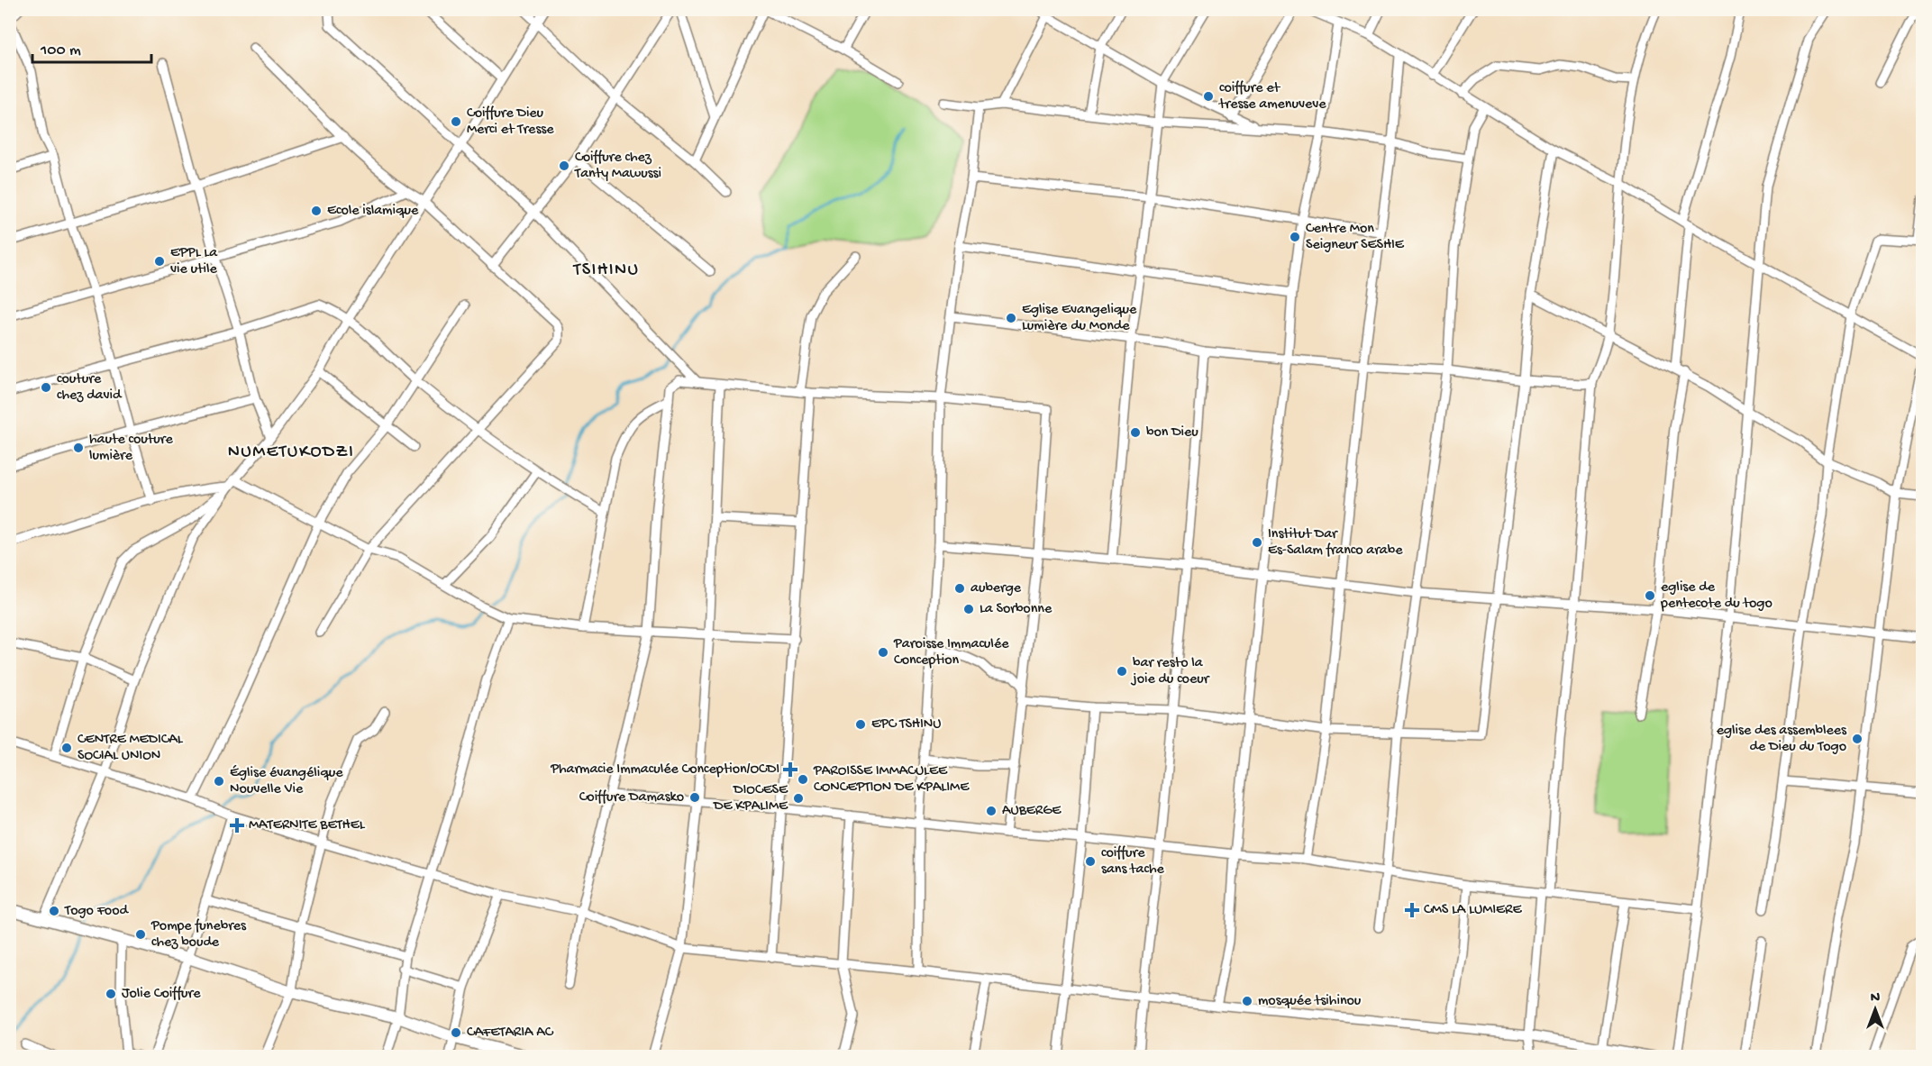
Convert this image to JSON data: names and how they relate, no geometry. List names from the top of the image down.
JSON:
{
  "districts": ["TSIHINU", "NUMETUKODZI"],
  "places": {
    "other": [
      "coiffure et tresse amenuveve",
      "Coiffure Dieu Merci et Tresse",
      "Coiffure chez Tanty Mawussi",
      "Ecole islamique",
      "Centre Mon Seigneur SESHIE",
      "EPPL La vie utile",
      "Eglise Evangelique Lumière du Monde",
      "couture chez david",
      "bon Dieu",
      "haute couture lumière",
      "Institut Dar Es-Salam franco arabe",
      "auberge",
      "eglise de pentecote du togo",
      "La Sorbonne",
      "Paroisse Immaculée Conception",
      "bar resto la joie du coeur",
      "EPC TSHINU",
      "eglise des assemblees de Dieu du Togo",
      "CENTRE MEDICAL SOCIAL UNION",
      "PAROISSE IMMACULEE CONCEPTION DE KPALIME",
      "Église évangélique Nouvelle Vie",
      "Coiffure Damasko",
      "DIOCESE DE KPALIME",
      "AUBERGE",
      "coiffure sans tache",
      "Togo Food",
      "Pompe funebres chez boude",
      "Jolie Coiffure",
      "mosquée tsihinou",
      "CAFETARIA AC"
    ],
    "health": ["Pharmacie Immaculée Conception/OCDI", "MATERNITE BETHEL", "CMS LA LUMIERE"]
  },
  "scale_bar": "100 m",
  "north": "top"
}
